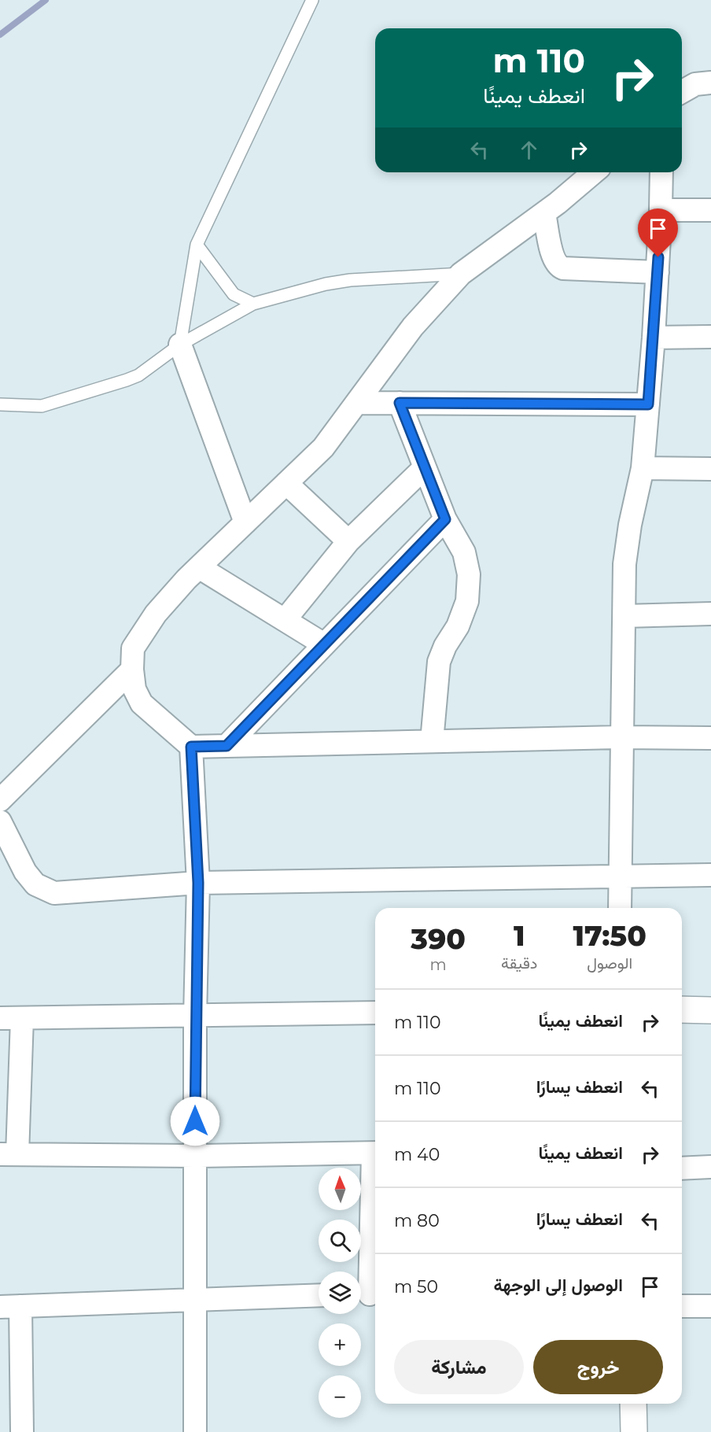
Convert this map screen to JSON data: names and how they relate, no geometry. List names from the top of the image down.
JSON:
{
  "north": "top",
  "page": {
    "turn": ["110 m", "انعطف يمينًا"],
    "eta": [
      "17:50",
      "الوصول",
      "1",
      "دقيقة",
      "390",
      "m"
    ],
    "list": [
      {
        "name": "انعطف يمينًا",
        "value": "110 m"
      },
      {
        "name": "انعطف يسارًا",
        "value": "110 m"
      },
      {
        "name": "انعطف يمينًا",
        "value": "40 m"
      },
      {
        "name": "انعطف يسارًا",
        "value": "80 m"
      },
      {
        "name": "الوصول إلى الوجهة",
        "value": "50 m"
      }
    ],
    "map_buttons": ["+", "−"],
    "buttons": ["خروج", "مشاركة"]
  }
}
